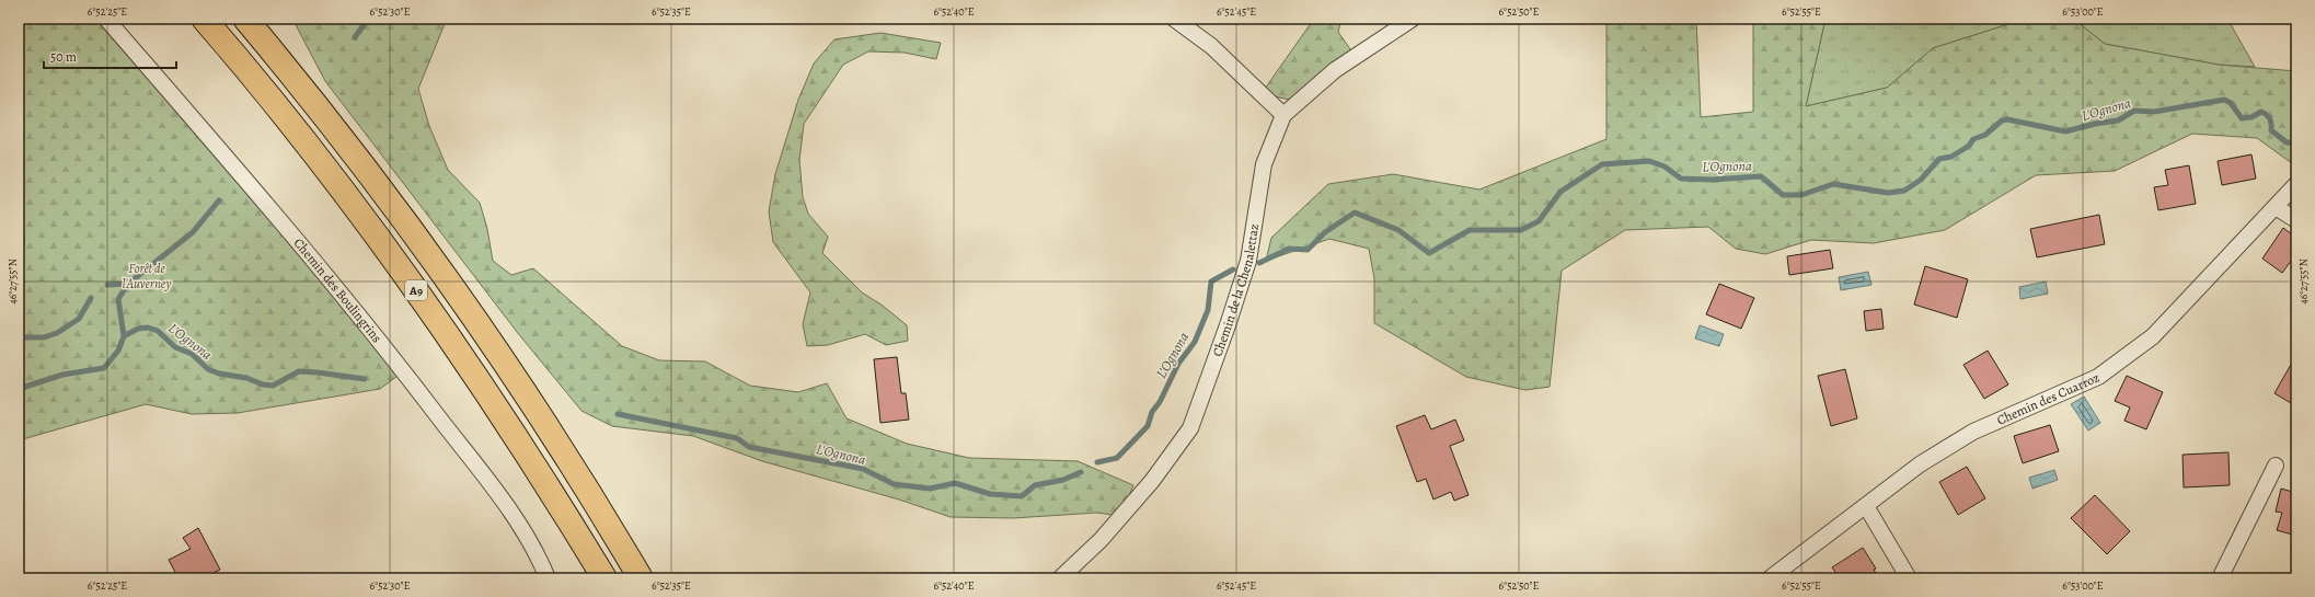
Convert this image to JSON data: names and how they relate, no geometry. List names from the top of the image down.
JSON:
{
  "streets": {
    "highway": ["A9"],
    "street": ["Chemin des Boulingrins", "Chemin de la Chenalettaz", "Chemin des Cuarroz"]
  },
  "water": ["L'Ognona"],
  "parks": ["Forêt de l'Auverney"],
  "scale_bar": "50 m",
  "coordinates": [
    "6°52'25\"E",
    "6°52'30\"E",
    "6°52'35\"E",
    "6°52'40\"E",
    "6°52'45\"E",
    "6°52'50\"E",
    "6°52'55\"E",
    "6°53'00\"E",
    "46°27'55\"N"
  ]
}
